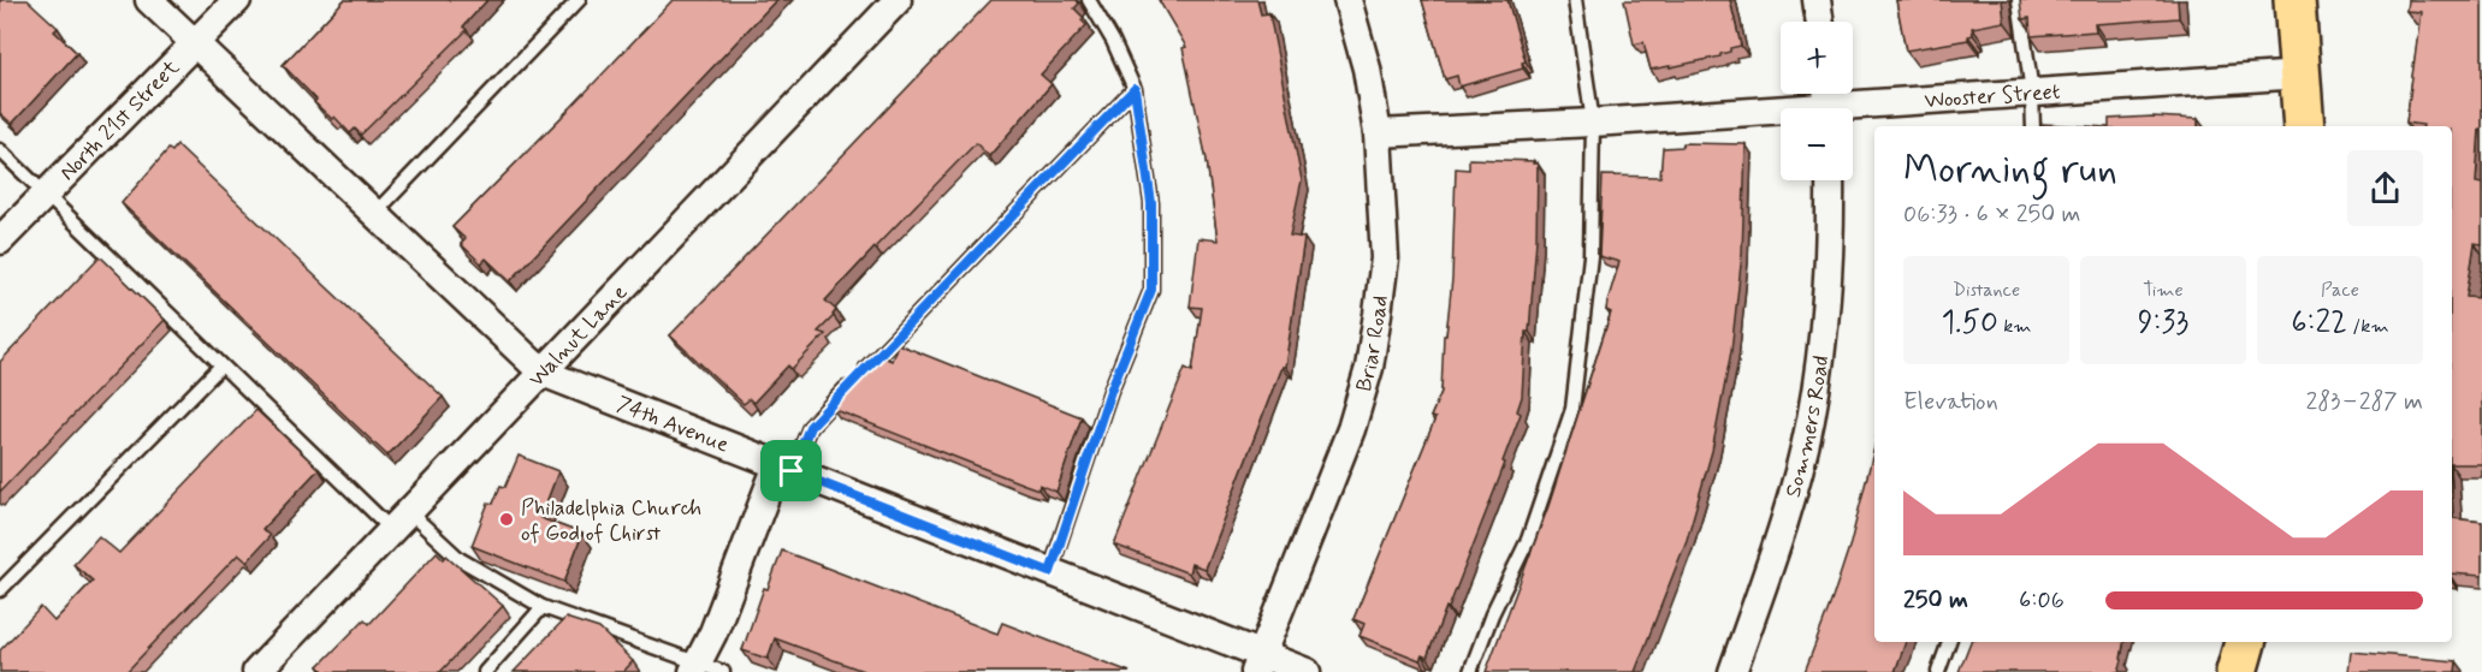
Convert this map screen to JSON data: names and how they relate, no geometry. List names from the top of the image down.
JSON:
{
  "streets": {
    "street": [
      "Wooster Street",
      "North 21st Street",
      "Walnut Lane",
      "Briar Road",
      "74th Avenue",
      "Sommers Road"
    ]
  },
  "crossings": [
    ["Wooster Street", "Briar Road"],
    ["North 21st Street", "74th Avenue"],
    ["Walnut Lane", "74th Avenue"],
    ["Briar Road", "74th Avenue"]
  ],
  "places": ["Philadelphia Church of God of Chirst"],
  "page": {
    "map_buttons": ["+", "−"],
    "heading": ["Morning run", "06:33 · 6 × 250 m"],
    "stats": [
      ["Distance", "1.50 km"],
      ["Time", "9:33"],
      ["Pace", "6:22 /km"]
    ],
    "chart": ["Elevation", "283–287 m"],
    "list": [
      {
        "name": "250 m",
        "note": "6:06"
      }
    ]
  }
}
